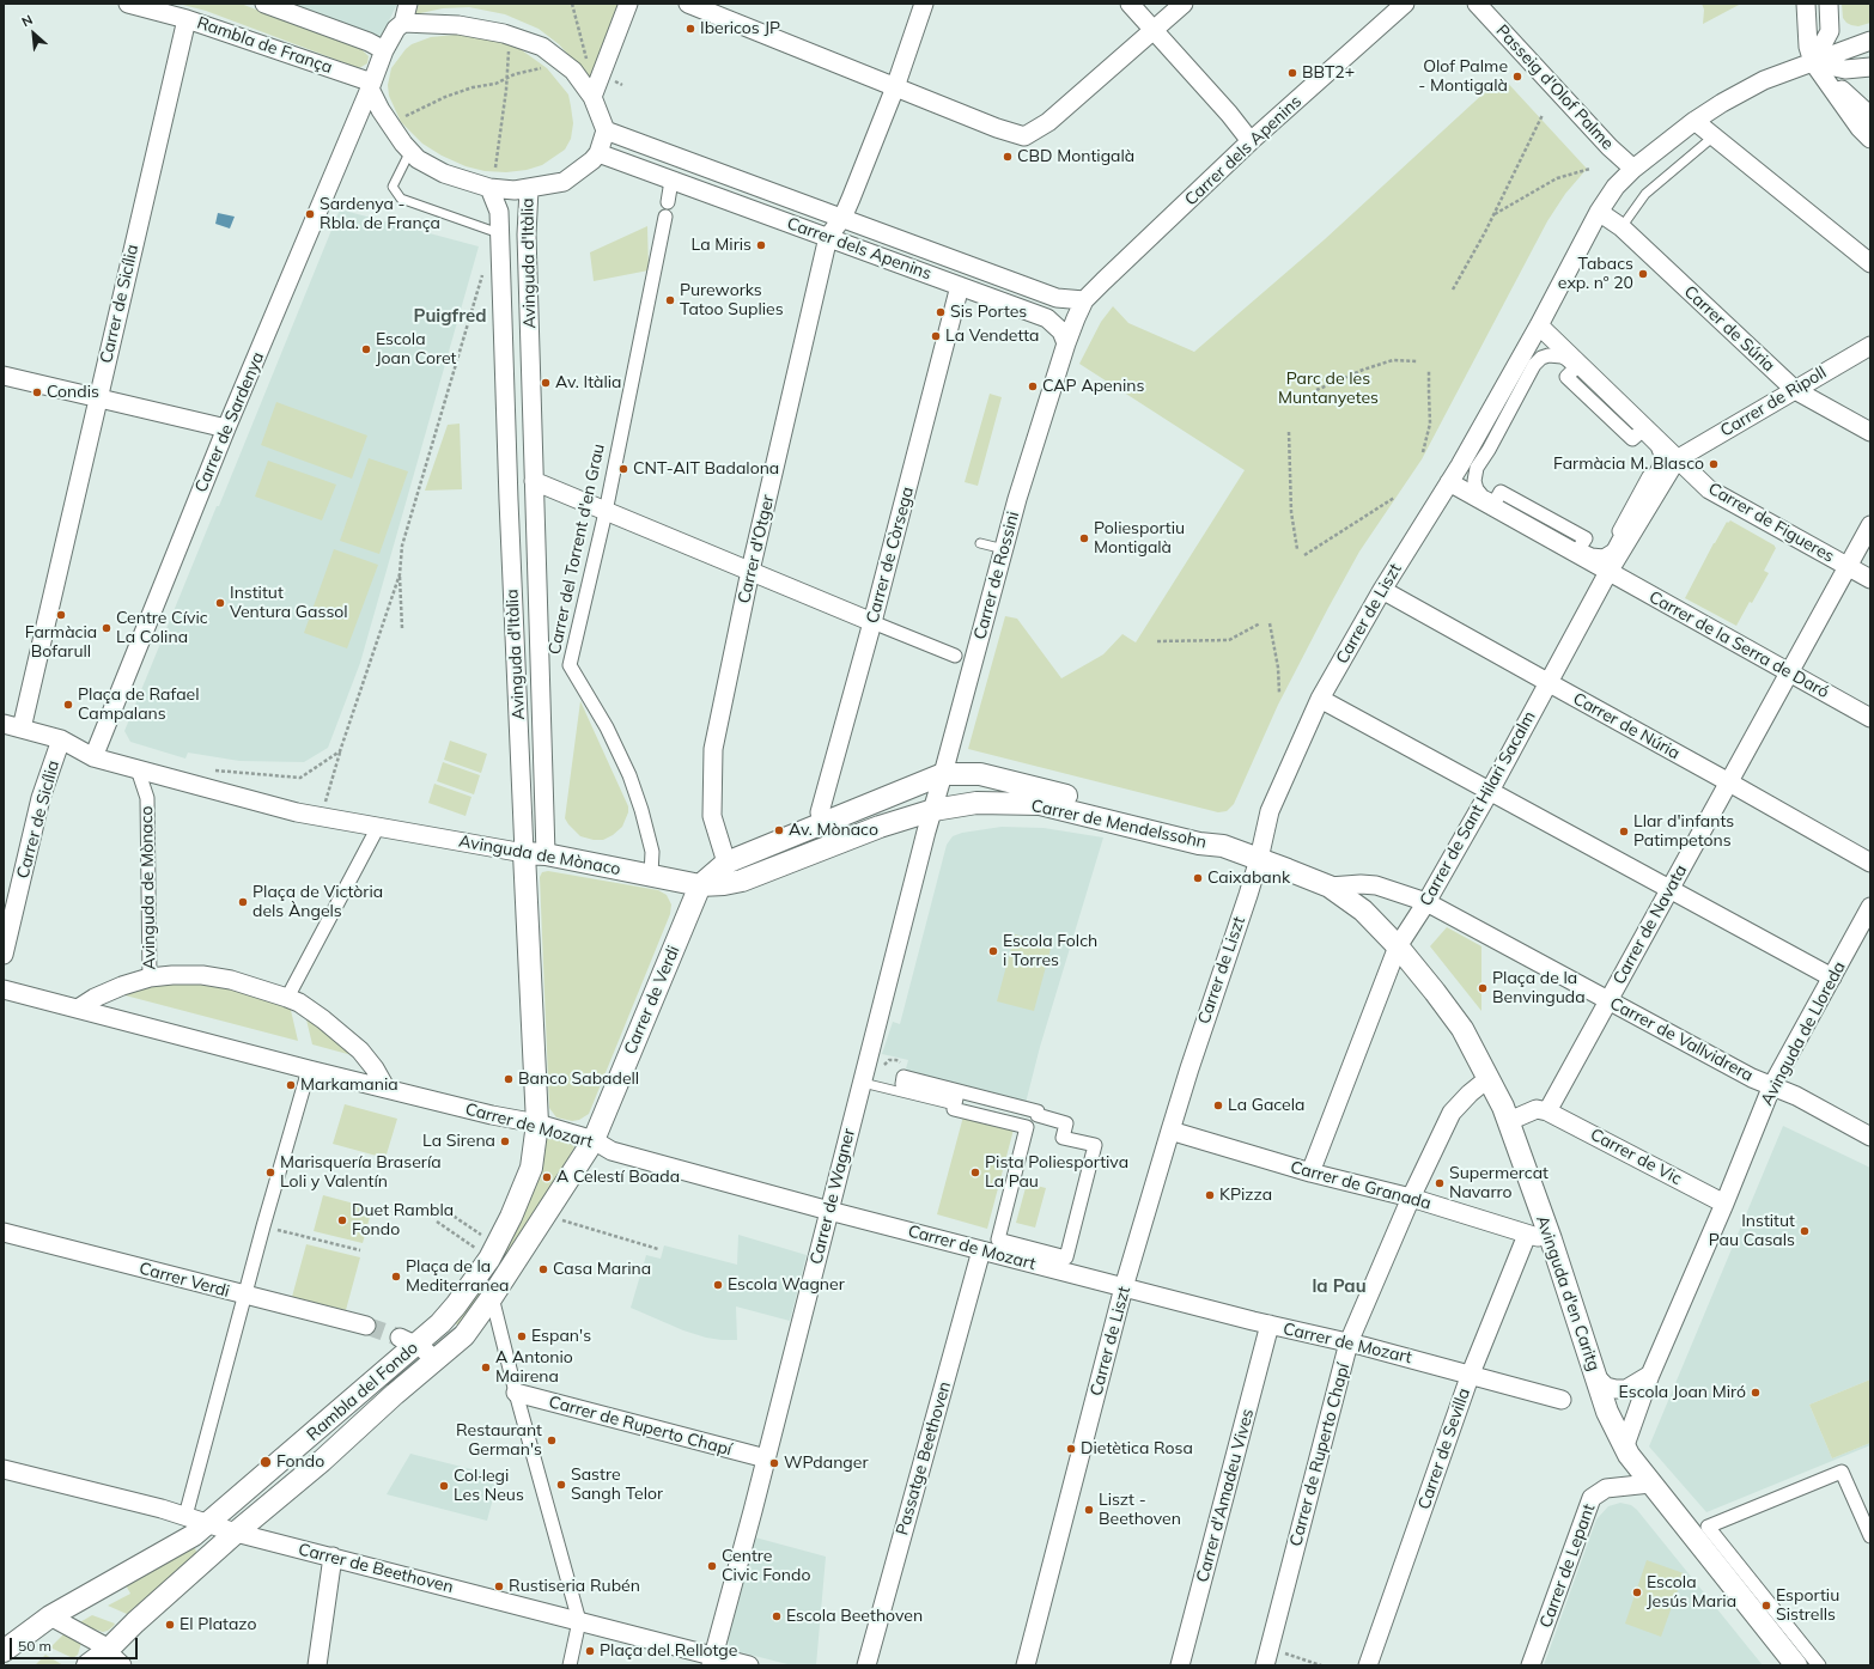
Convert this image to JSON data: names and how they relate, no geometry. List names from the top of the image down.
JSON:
{
  "streets": {
    "street": [
      "Rambla de França",
      "Passeig d'Olof Palme",
      "Carrer dels Apenins",
      "Avinguda d'Itàlia",
      "Carrer de Sicília",
      "Carrer de Súria",
      "Carrer de Ripoll",
      "Carrer de Sardenya",
      "Carrer de Figueres",
      "Carrer del Torrent d'en Grau",
      "Carrer d'Otger",
      "Carrer de Còrsega",
      "Carrer de Rossini",
      "Carrer de Liszt",
      "Carrer de la Serra de Daró",
      "Carrer de Núria",
      "Carrer de Sant Hilari Sacalm",
      "Carrer de Mendelssohn",
      "Avinguda de Mònaco",
      "Carrer de Navata",
      "Carrer de Verdi",
      "Avinguda de Lloreda",
      "Carrer de Vallvidrera",
      "Carrer de Mozart",
      "Carrer de Vic",
      "Carrer de Granada",
      "Carrer de Wagner",
      "Carrer Verdi",
      "Avinguda d'en Caritg",
      "Rambla del Fondo",
      "Carrer de Ruperto Chapí",
      "Carrer de Sevilla",
      "Passatge Beethoven",
      "Carrer d'Amadeu Vives",
      "Carrer de Lepant",
      "Carrer de Beethoven"
    ]
  },
  "crossings": [
    ["Rambla de França", "Carrer de Sicília"],
    ["Rambla de França", "Carrer de Sardenya"],
    ["Passeig d'Olof Palme", "Carrer de Liszt"],
    ["Carrer dels Apenins", "Carrer d'Otger"],
    ["Carrer dels Apenins", "Carrer de Còrsega"],
    ["Carrer dels Apenins", "Carrer de Rossini"],
    ["Avinguda d'Itàlia", "Avinguda de Mònaco"],
    ["Avinguda d'Itàlia", "Carrer de Mozart"],
    ["Avinguda d'Itàlia", "Rambla del Fondo"],
    ["Carrer de Sicília", "Avinguda de Mònaco"],
    ["Carrer de Súria", "Carrer de Ripoll"],
    ["Carrer de Súria", "Carrer de Liszt"],
    ["Carrer de Ripoll", "Carrer de Figueres"],
    ["Carrer de Ripoll", "Carrer de Sant Hilari Sacalm"],
    ["Carrer de Sardenya", "Avinguda de Mònaco"],
    ["Carrer de Figueres", "Carrer de Liszt"],
    ["Carrer de Figueres", "Carrer de Sant Hilari Sacalm"],
    ["Carrer de Figueres", "Carrer de Navata"],
    ["Carrer del Torrent d'en Grau", "Avinguda de Mònaco"],
    ["Carrer de Còrsega", "Avinguda de Mònaco"],
    ["Carrer de Rossini", "Carrer de Mendelssohn"],
    ["Carrer de Rossini", "Avinguda de Mònaco"],
    ["Carrer de Rossini", "Carrer de Wagner"],
    ["Carrer de Liszt", "Carrer de la Serra de Daró"],
    ["Carrer de Liszt", "Carrer de Núria"],
    ["Carrer de Liszt", "Carrer de Mendelssohn"],
    ["Carrer de Liszt", "Carrer de Mozart"],
    ["Carrer de Liszt", "Carrer de Granada"],
    ["Carrer de Liszt", "Avinguda d'en Caritg"],
    ["Carrer de la Serra de Daró", "Carrer de Sant Hilari Sacalm"],
    ["Carrer de la Serra de Daró", "Carrer de Navata"],
    ["Carrer de Núria", "Carrer de Sant Hilari Sacalm"],
    ["Carrer de Núria", "Carrer de Navata"],
    ["Carrer de Sant Hilari Sacalm", "Carrer de Vallvidrera"],
    ["Carrer de Sant Hilari Sacalm", "Carrer de Granada"],
    ["Carrer de Sant Hilari Sacalm", "Avinguda d'en Caritg"],
    ["Carrer de Mendelssohn", "Avinguda de Mònaco"],
    ["Carrer de Mendelssohn", "Carrer de Wagner"],
    ["Carrer de Mendelssohn", "Avinguda d'en Caritg"],
    ["Avinguda de Mònaco", "Carrer de Verdi"],
    ["Avinguda de Mònaco", "Carrer de Wagner"],
    ["Carrer de Navata", "Carrer de Vallvidrera"],
    ["Carrer de Navata", "Carrer de Vic"],
    ["Carrer de Verdi", "Carrer de Mozart"],
    ["Carrer de Verdi", "Rambla del Fondo"],
    ["Avinguda de Lloreda", "Carrer de Vallvidrera"],
    ["Avinguda de Lloreda", "Carrer de Vic"],
    ["Avinguda de Lloreda", "Avinguda d'en Caritg"],
    ["Carrer de Vallvidrera", "Avinguda d'en Caritg"],
    ["Carrer de Mozart", "Carrer de Wagner"],
    ["Carrer de Mozart", "Rambla del Fondo"],
    ["Carrer de Mozart", "Carrer de Ruperto Chapí"],
    ["Carrer de Mozart", "Carrer de Sevilla"],
    ["Carrer de Mozart", "Passatge Beethoven"],
    ["Carrer de Mozart", "Carrer d'Amadeu Vives"],
    ["Carrer de Granada", "Avinguda d'en Caritg"],
    ["Carrer de Granada", "Carrer de Ruperto Chapí"],
    ["Carrer de Granada", "Carrer de Sevilla"],
    ["Carrer de Wagner", "Carrer de Ruperto Chapí"],
    ["Carrer de Wagner", "Carrer de Beethoven"],
    ["Avinguda d'en Caritg", "Carrer de Ruperto Chapí"],
    ["Avinguda d'en Caritg", "Carrer de Lepant"],
    ["Rambla del Fondo", "Carrer de Beethoven"]
  ],
  "districts": ["Puigfred", "la Pau"],
  "parks": ["Parc de les Muntanyetes"],
  "places": [
    "Ibericos JP",
    "BBT2+",
    "Olof Palme - Montigalà",
    "CBD Montigalà",
    "Sardenya - Rbla. de França",
    "La Miris",
    "Tabacs exp. nº 20",
    "Pureworks Tatoo Suplies",
    "Sis Portes",
    "La Vendetta",
    "Escola Joan Coret",
    "Av. Itàlia",
    "CAP Apenins",
    "Condis",
    "Farmàcia M. Blasco",
    "CNT-AIT Badalona",
    "Poliesportiu Montigalà",
    "Institut Ventura Gassol",
    "Farmàcia Bofarull",
    "Centre Cívic La Colina",
    "Plaça de Rafael Campalans",
    "Av. Mònaco",
    "Llar d'infants Patimpetons",
    "Caixabank",
    "Plaça de Victòria dels Àngels",
    "Escola Folch i Torres",
    "Plaça de la Benvinguda",
    "Banco Sabadell",
    "Markamania",
    "La Gacela",
    "La Sirena",
    "Marisquería Brasería Loli y Valentín",
    "Pista Poliesportiva La Pau",
    "A Celestí Boada",
    "Supermercat Navarro",
    "KPizza",
    "Duet Rambla Fondo",
    "Institut Pau Casals",
    "Casa Marina",
    "Plaça de la Mediterranea",
    "Escola Wagner",
    "Espan's",
    "A Antonio Mairena",
    "Escola Joan Miró",
    "Restaurant German's",
    "Dietètica Rosa",
    "Fondo",
    "WPdanger",
    "Sastre Sangh Telor",
    "Col·legi Les Neus",
    "Liszt - Beethoven",
    "Centre Civic Fondo",
    "Rustiseria Rubén",
    "Escola Jesús Maria",
    "Esportiu Sistrells",
    "Escola Beethoven",
    "El Platazo",
    "Plaça del Rellotge"
  ],
  "scale_bar": "50 m",
  "north": "top left"
}
